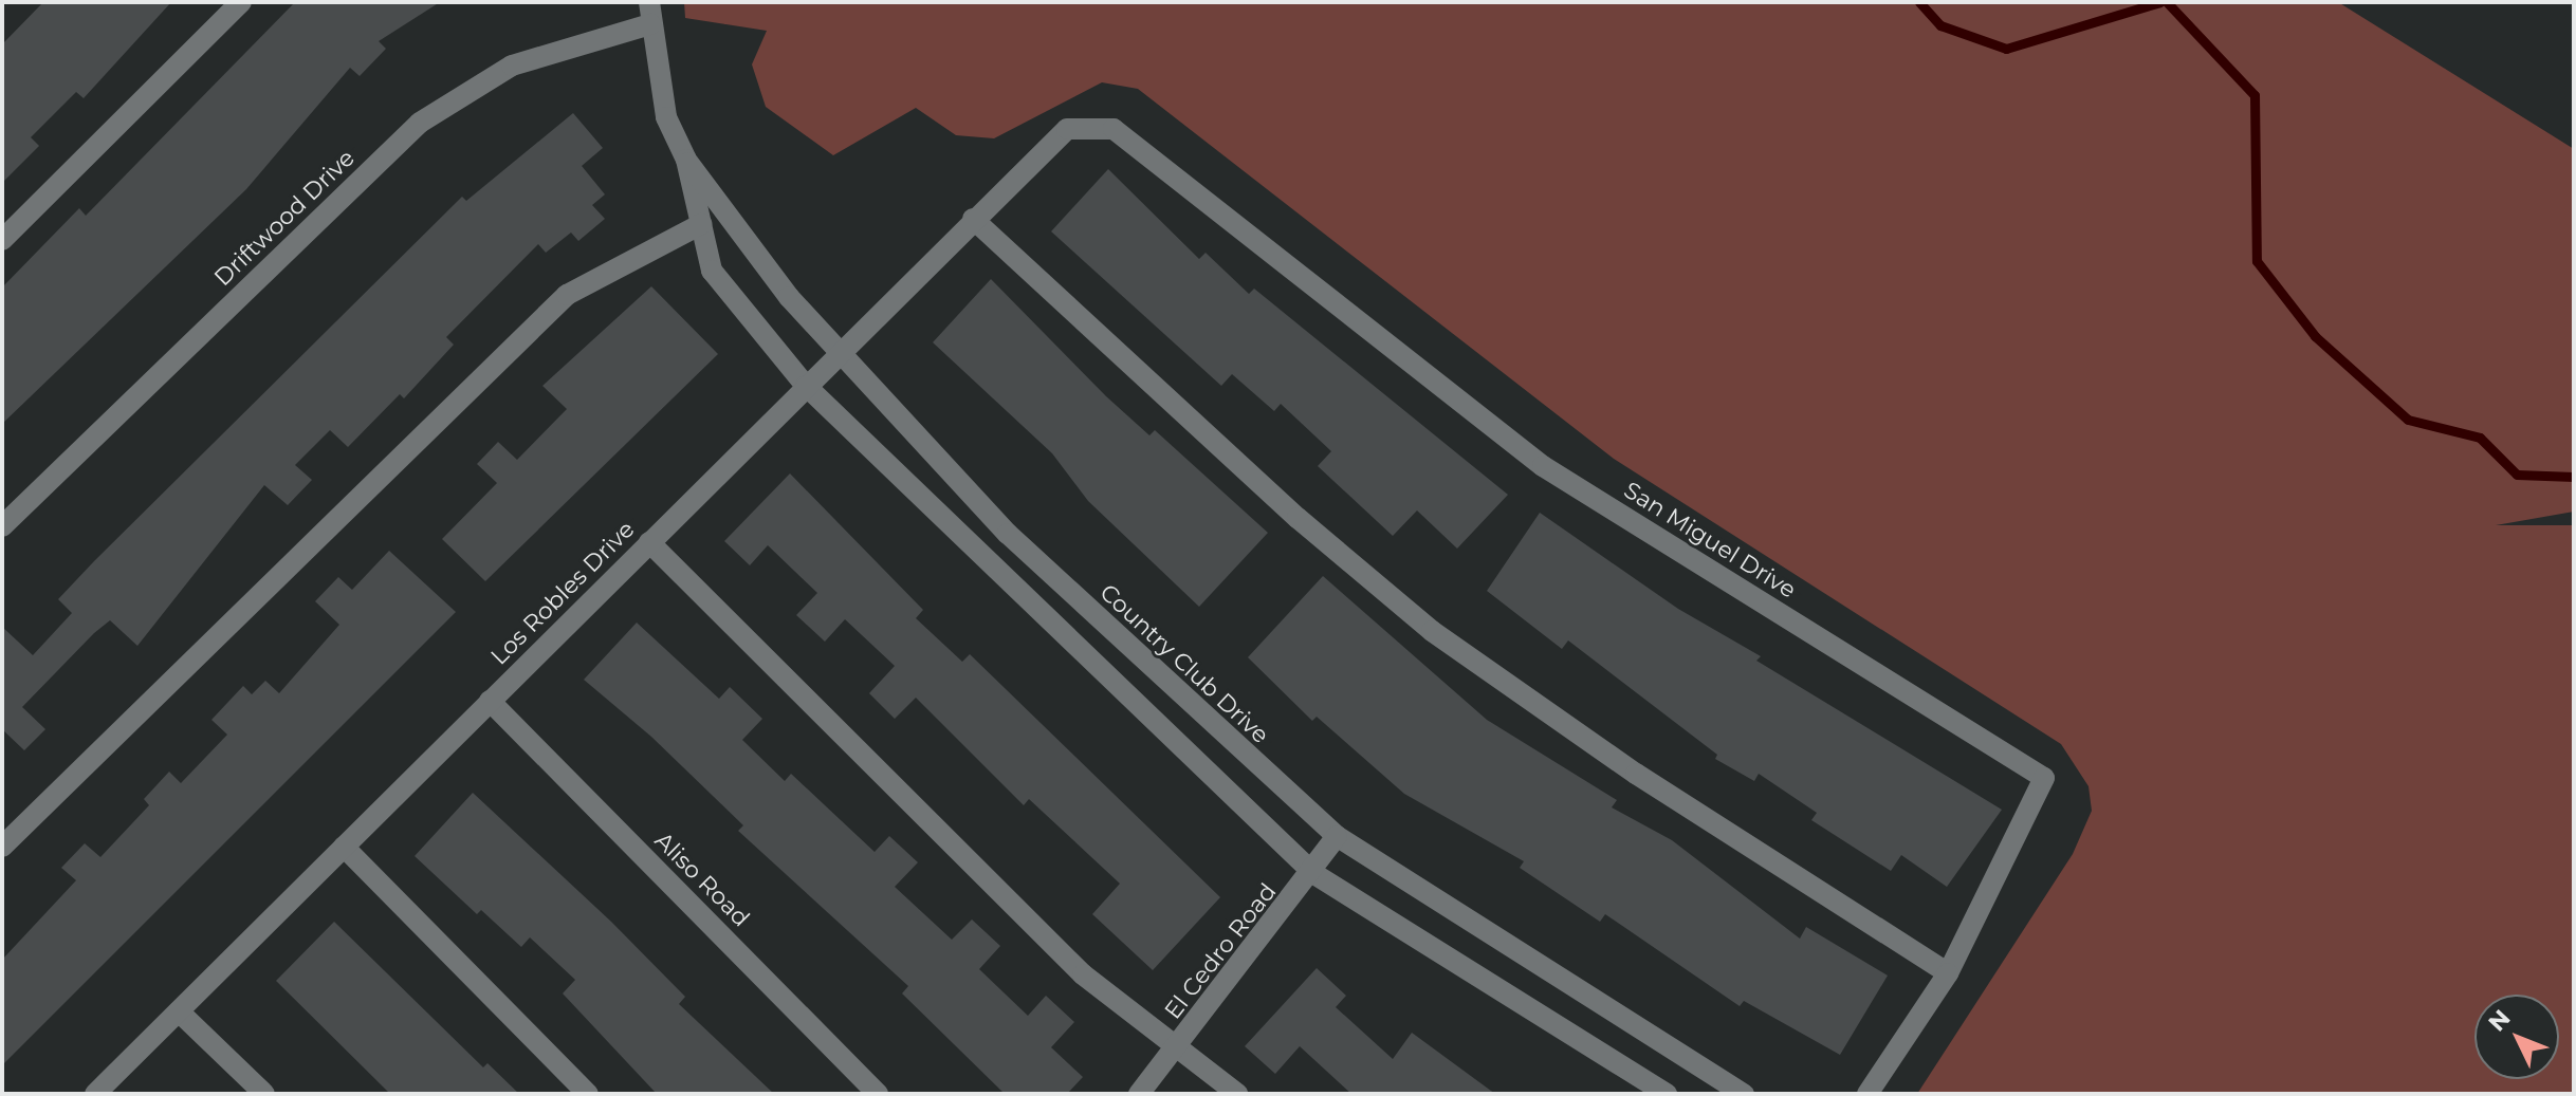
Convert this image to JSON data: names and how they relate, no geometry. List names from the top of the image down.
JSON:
{
  "streets": {
    "street": [
      "Driftwood Drive",
      "San Miguel Drive",
      "Los Robles Drive",
      "Country Club Drive",
      "Aliso Road",
      "El Cedro Road"
    ]
  },
  "crossings": [
    ["Driftwood Drive", "Country Club Drive"],
    ["San Miguel Drive", "Los Robles Drive"],
    ["Los Robles Drive", "Country Club Drive"],
    ["Los Robles Drive", "Aliso Road"],
    ["Country Club Drive", "El Cedro Road"]
  ],
  "north": "top left"
}
